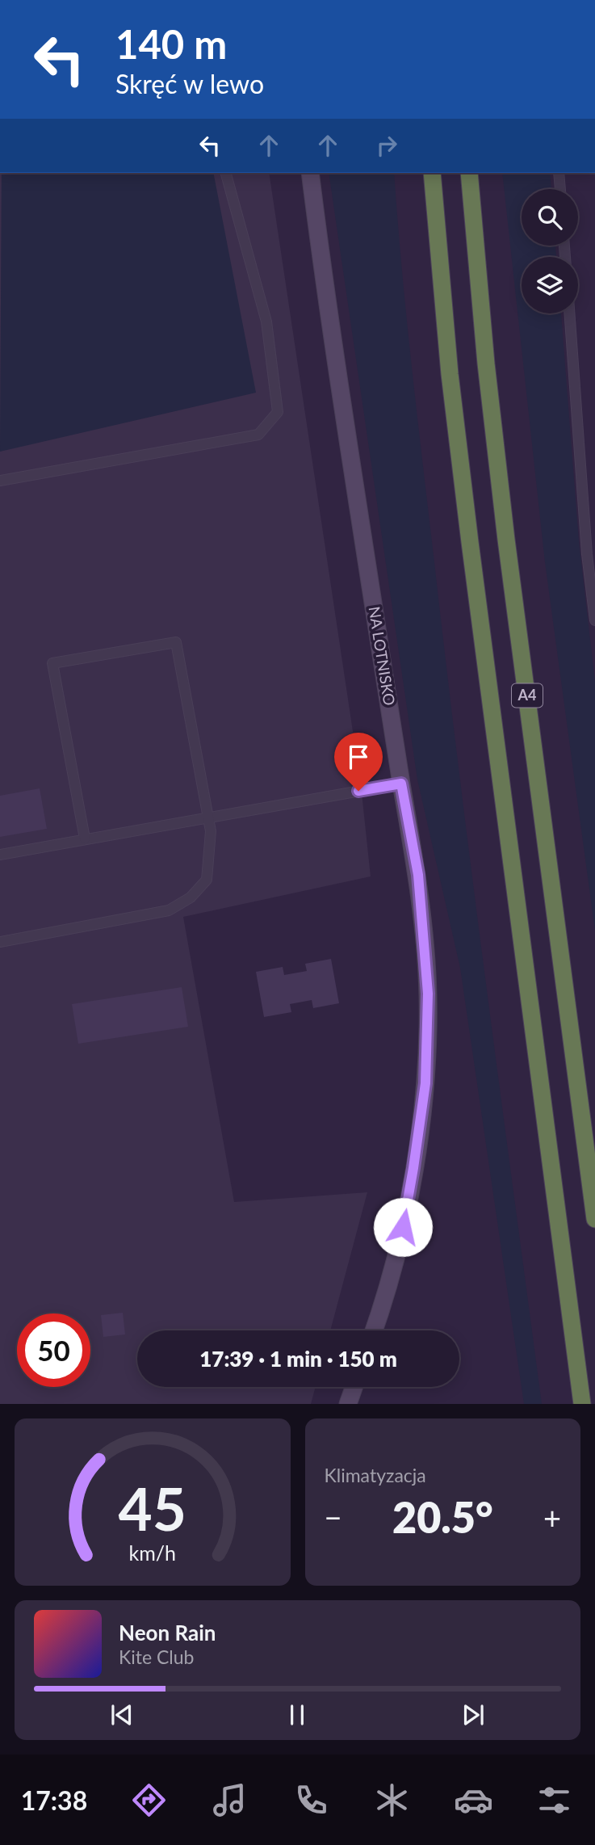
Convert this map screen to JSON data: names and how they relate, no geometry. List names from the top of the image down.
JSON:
{
  "streets": {
    "highway": ["A4"],
    "main road": ["NA LOTNISKO"]
  },
  "page": {
    "turn": ["140 m", "Skręć w lewo"],
    "limit": "50",
    "trip": "17:39 · 1 min · 150 m",
    "tile": "Klimatyzacja",
    "heat": ["−", "20.5°", "+"],
    "song": ["Neon Rain", "Kite Club"],
    "tabs": "17:38",
    "gauge": ["45", "km/h"]
  }
}
